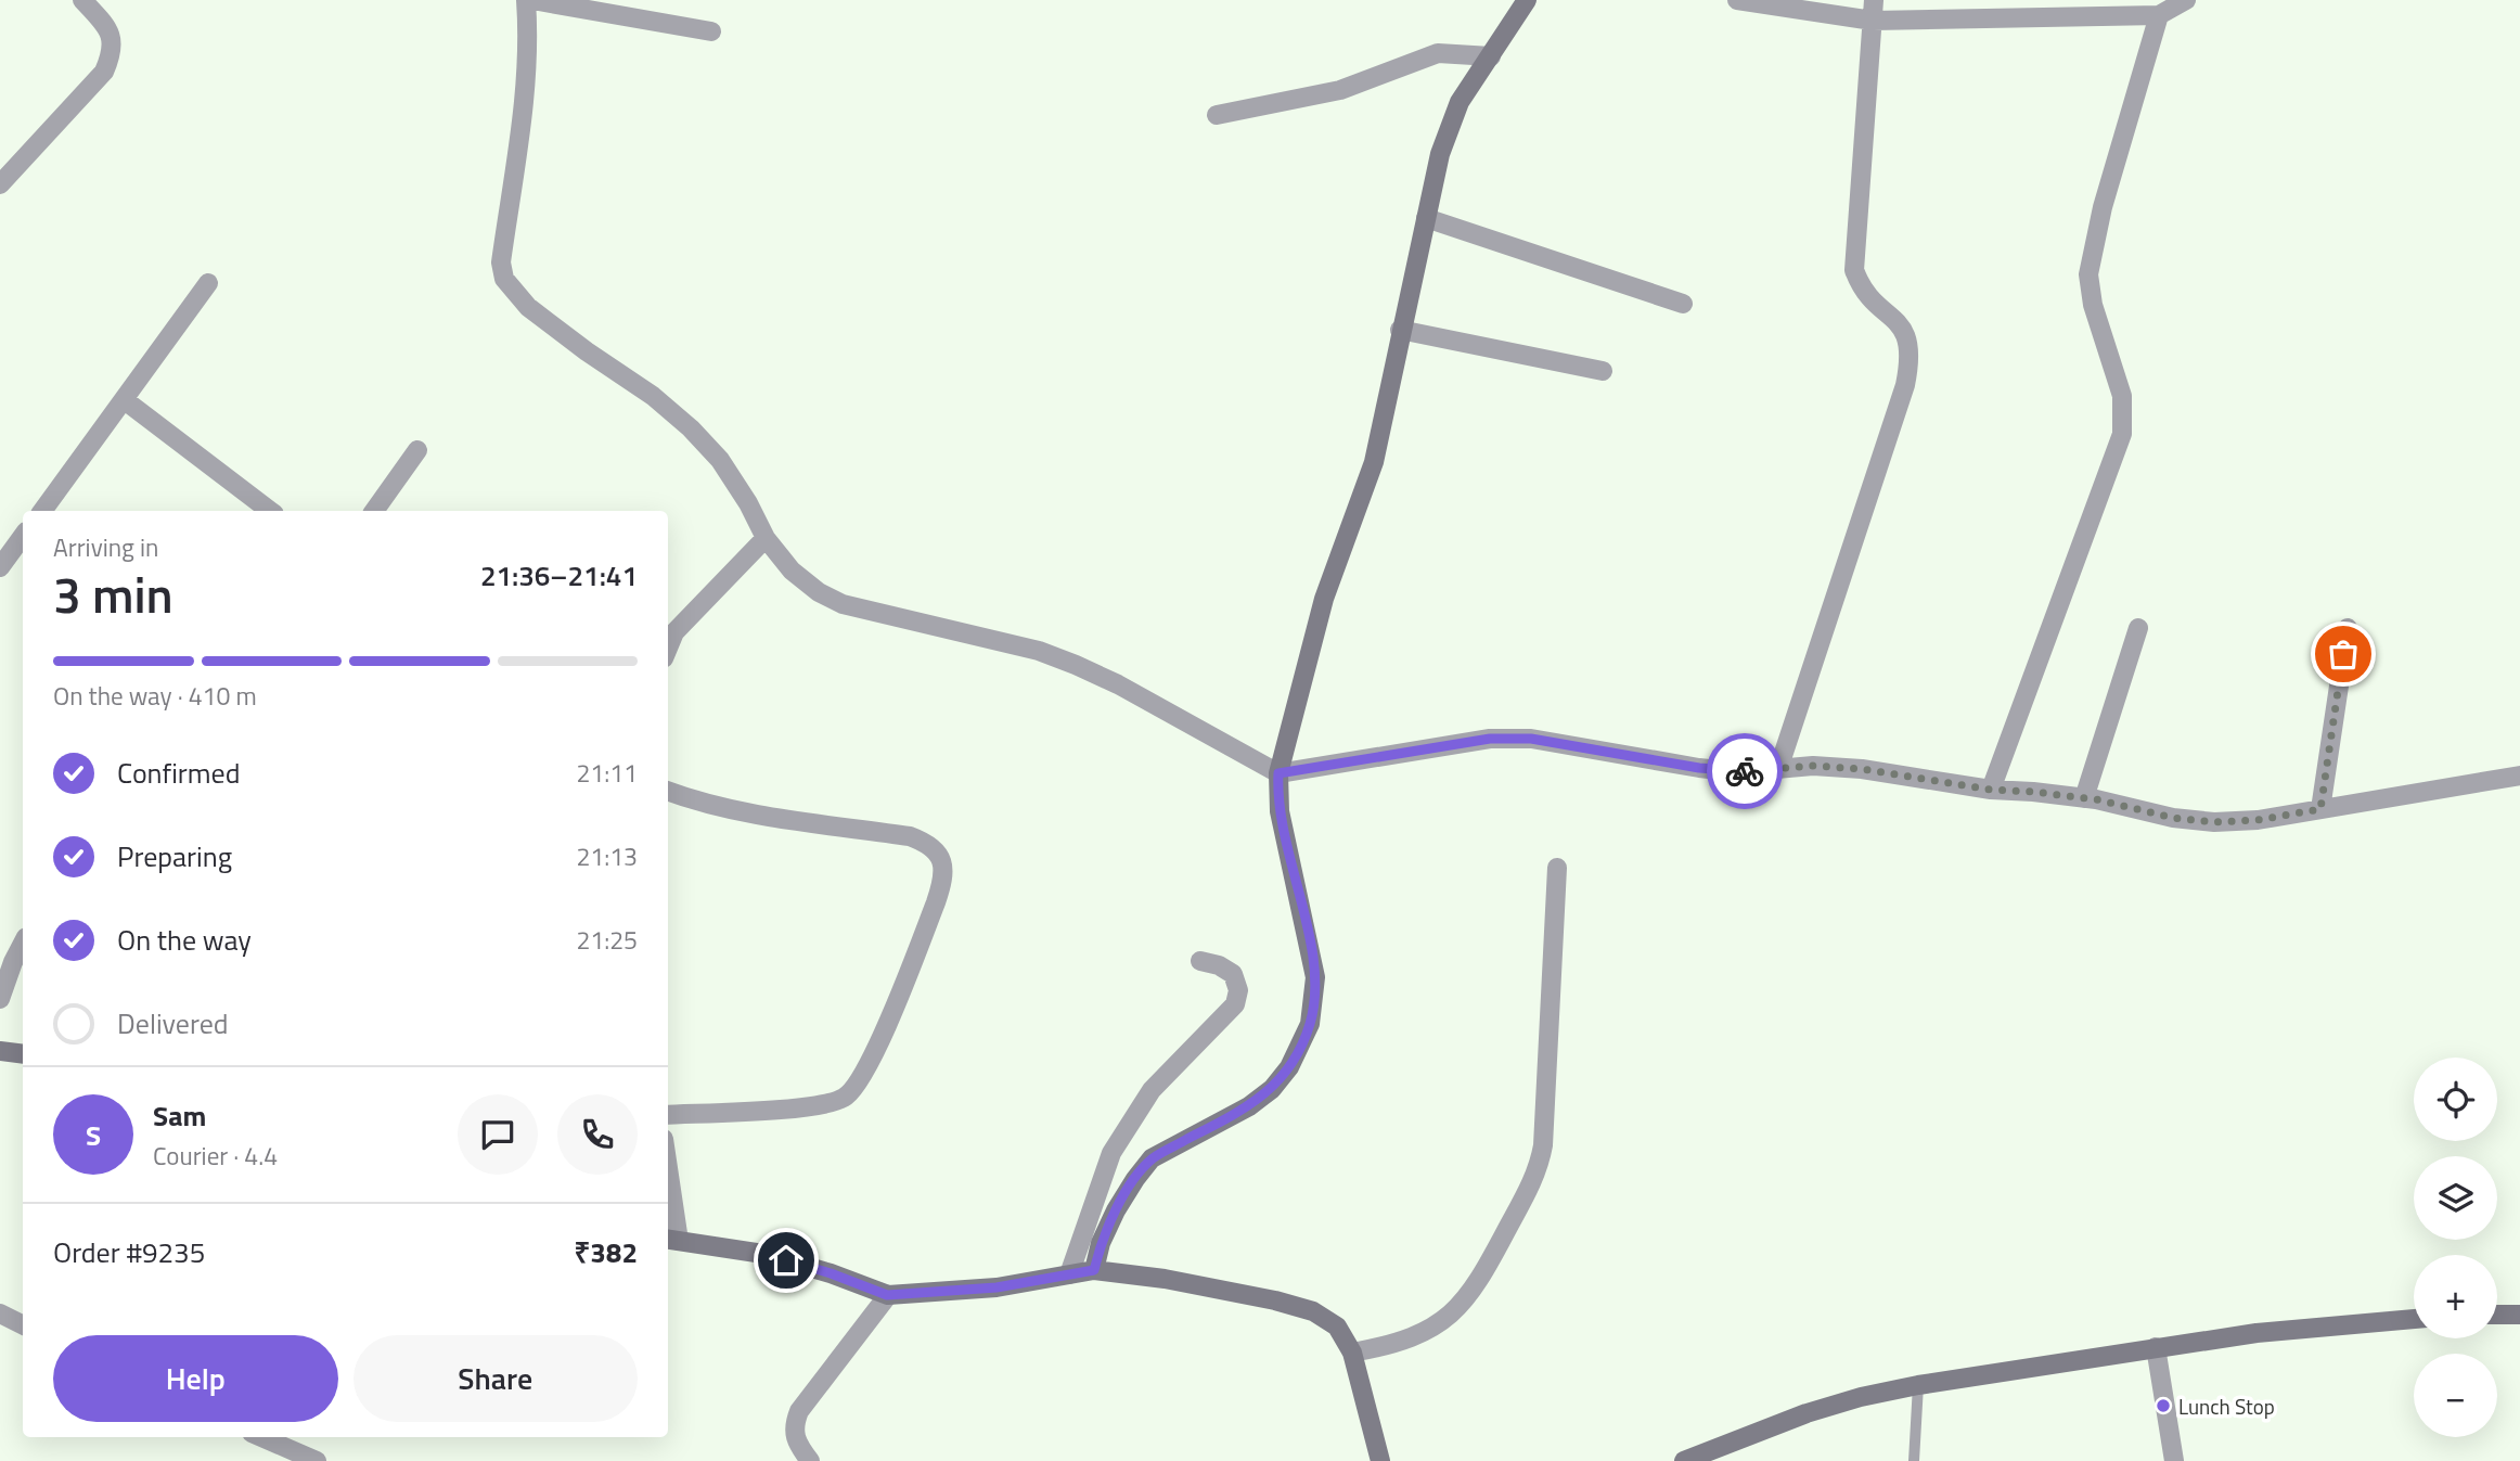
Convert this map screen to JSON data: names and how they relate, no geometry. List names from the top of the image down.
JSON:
{
  "places": ["Lunch Stop"],
  "page": {
    "heading": ["3 min", "Arriving in", "21:36–21:41"],
    "panel": [
      "Sam",
      "Courier · 4.4",
      "Order #9235",
      "₹382"
    ],
    "bar": "On the way · 410 m",
    "list": [
      ["Confirmed", "21:11"],
      ["Preparing", "21:13"],
      ["On the way", "21:25"],
      "Delivered"
    ],
    "map_buttons": ["+", "−"],
    "round": "S",
    "buttons": ["Help", "Share"]
  }
}
